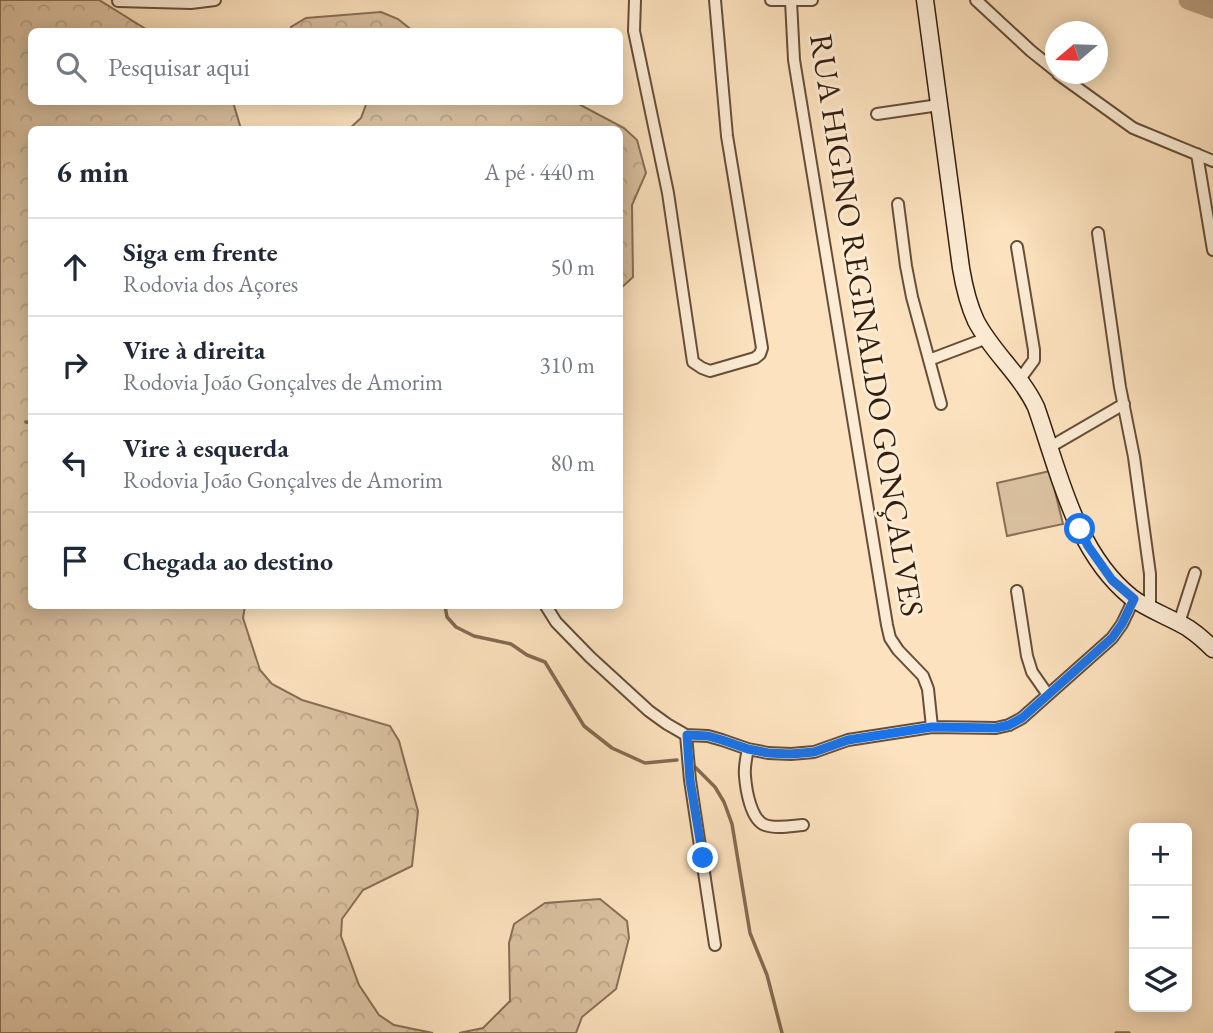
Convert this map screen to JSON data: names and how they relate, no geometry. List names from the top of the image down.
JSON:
{
  "streets": {
    "street": ["RUA HIGINO REGINALDO GONÇALVES"]
  },
  "north": "left",
  "page": {
    "search": "Pesquisar aqui",
    "heading": ["6 min", "A pé · 440 m"],
    "list": [
      ["Siga em frente", "Rodovia dos Açores", "50 m"],
      ["Vire à direita", "Rodovia João Gonçalves de Amorim", "310 m"],
      ["Vire à esquerda", "Rodovia João Gonçalves de Amorim", "80 m"],
      "Chegada ao destino"
    ],
    "map_buttons": ["+", "−"]
  }
}
